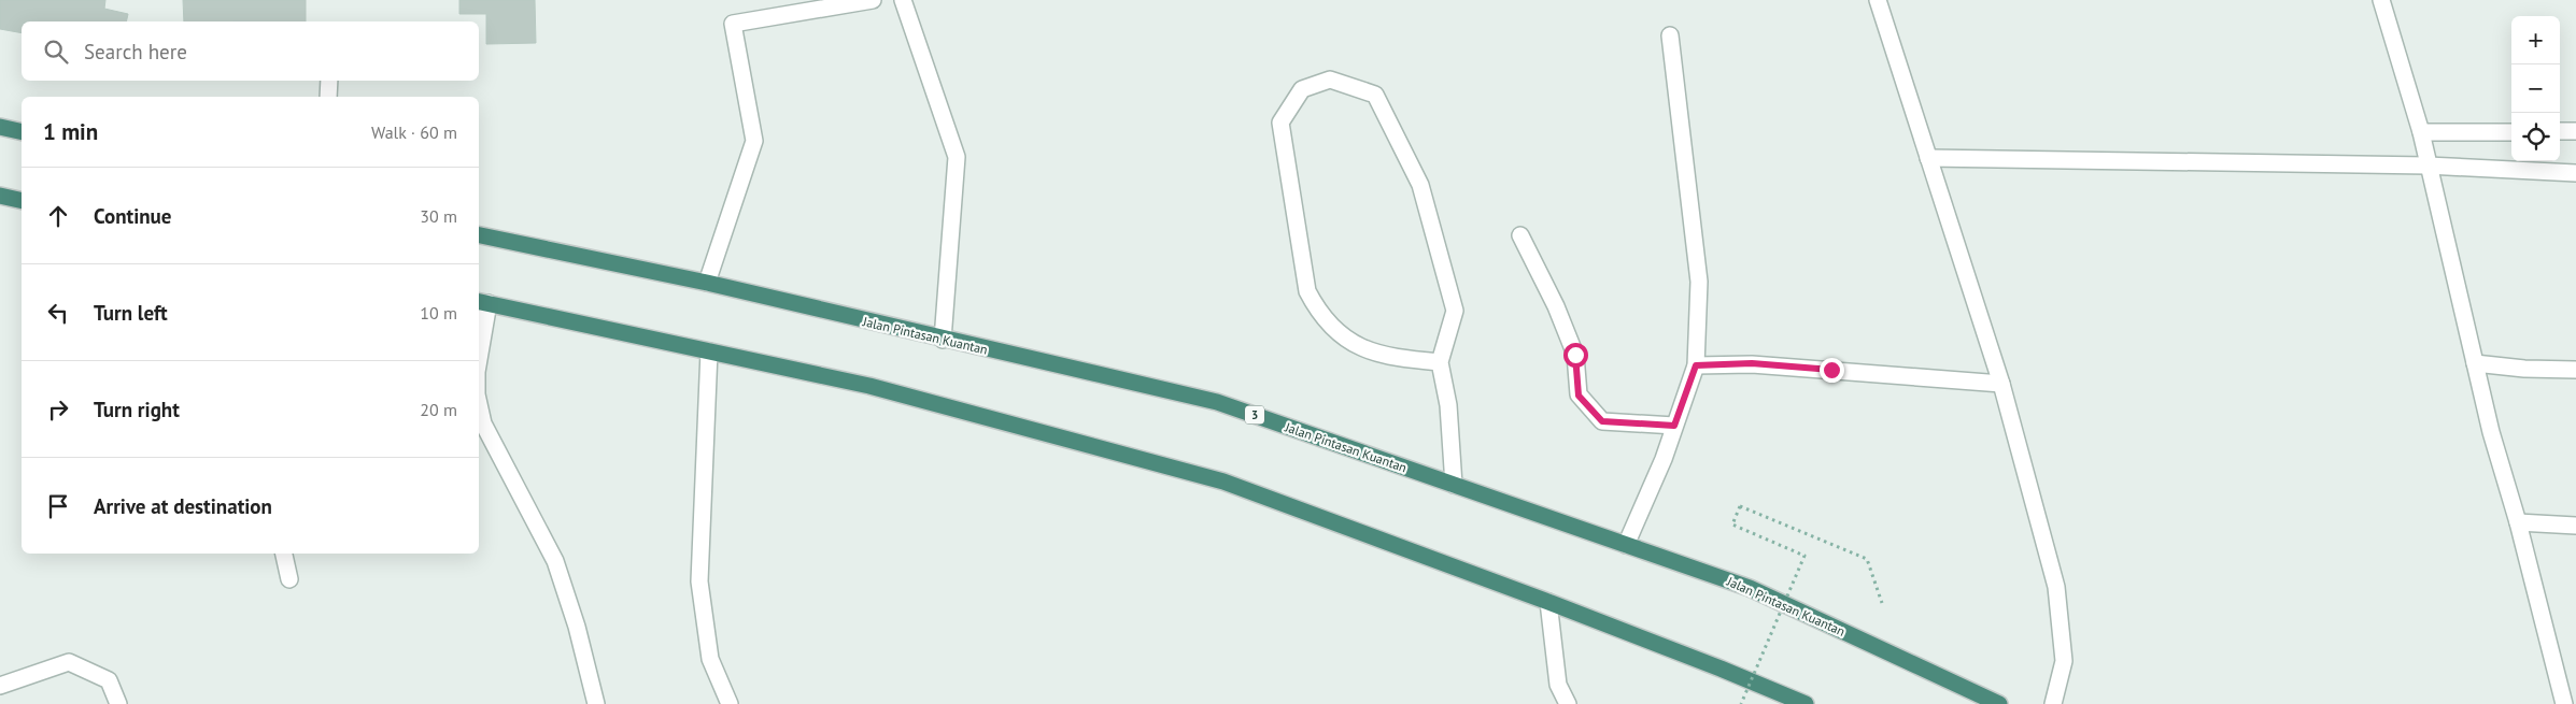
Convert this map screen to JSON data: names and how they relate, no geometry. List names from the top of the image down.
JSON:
{
  "streets": {
    "highway": ["Jalan Pintasan Kuantan", "3"]
  },
  "page": {
    "map_buttons": ["+", "−"],
    "search": "Search here",
    "heading": ["1 min", "Walk · 60 m"],
    "list": [
      ["Continue", "30 m"],
      ["Turn left", "10 m"],
      ["Turn right", "20 m"],
      "Arrive at destination"
    ]
  }
}
